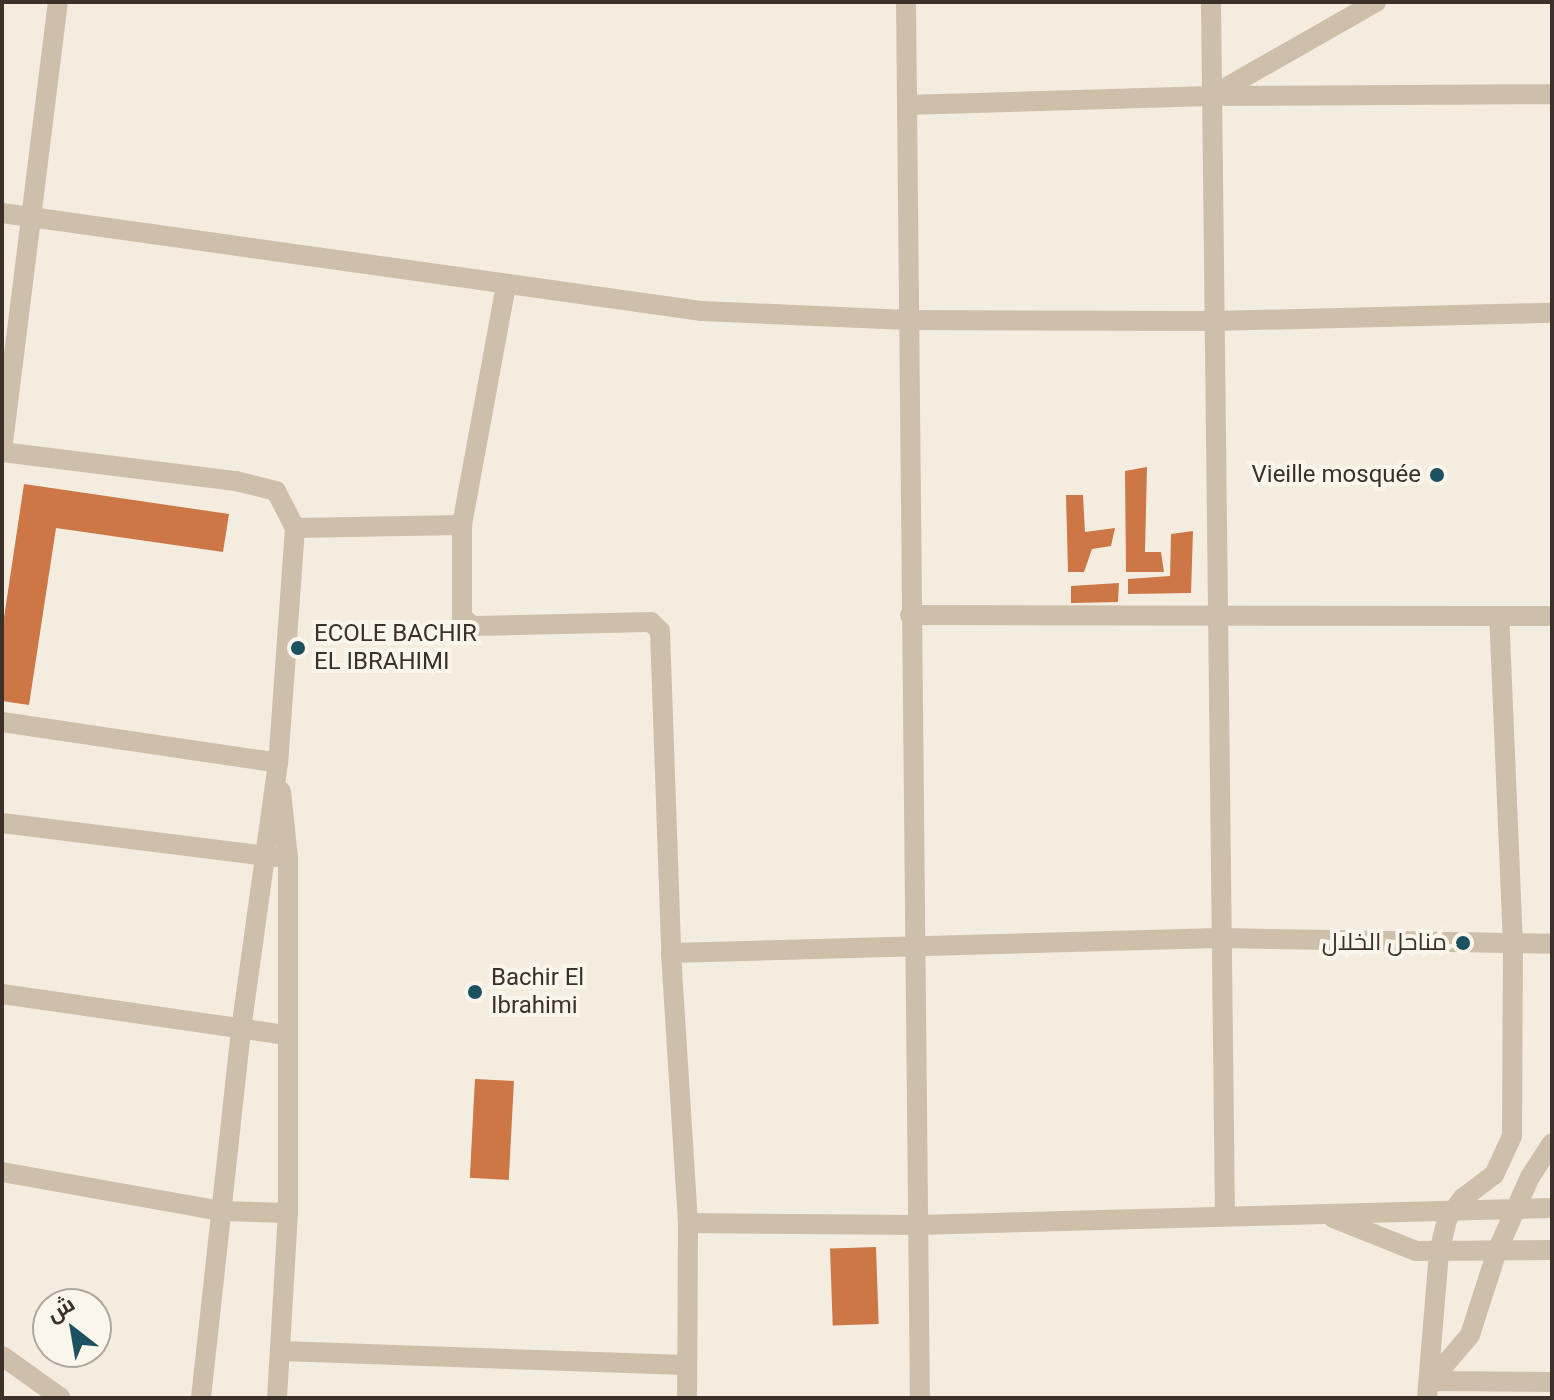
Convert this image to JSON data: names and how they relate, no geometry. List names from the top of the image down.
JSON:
{
  "places": [
    "Vieille mosquée",
    "ECOLE BACHIR EL IBRAHIMI",
    "مناحل الخلال",
    "Bachir El Ibrahimi"
  ],
  "north": "top left"
}
